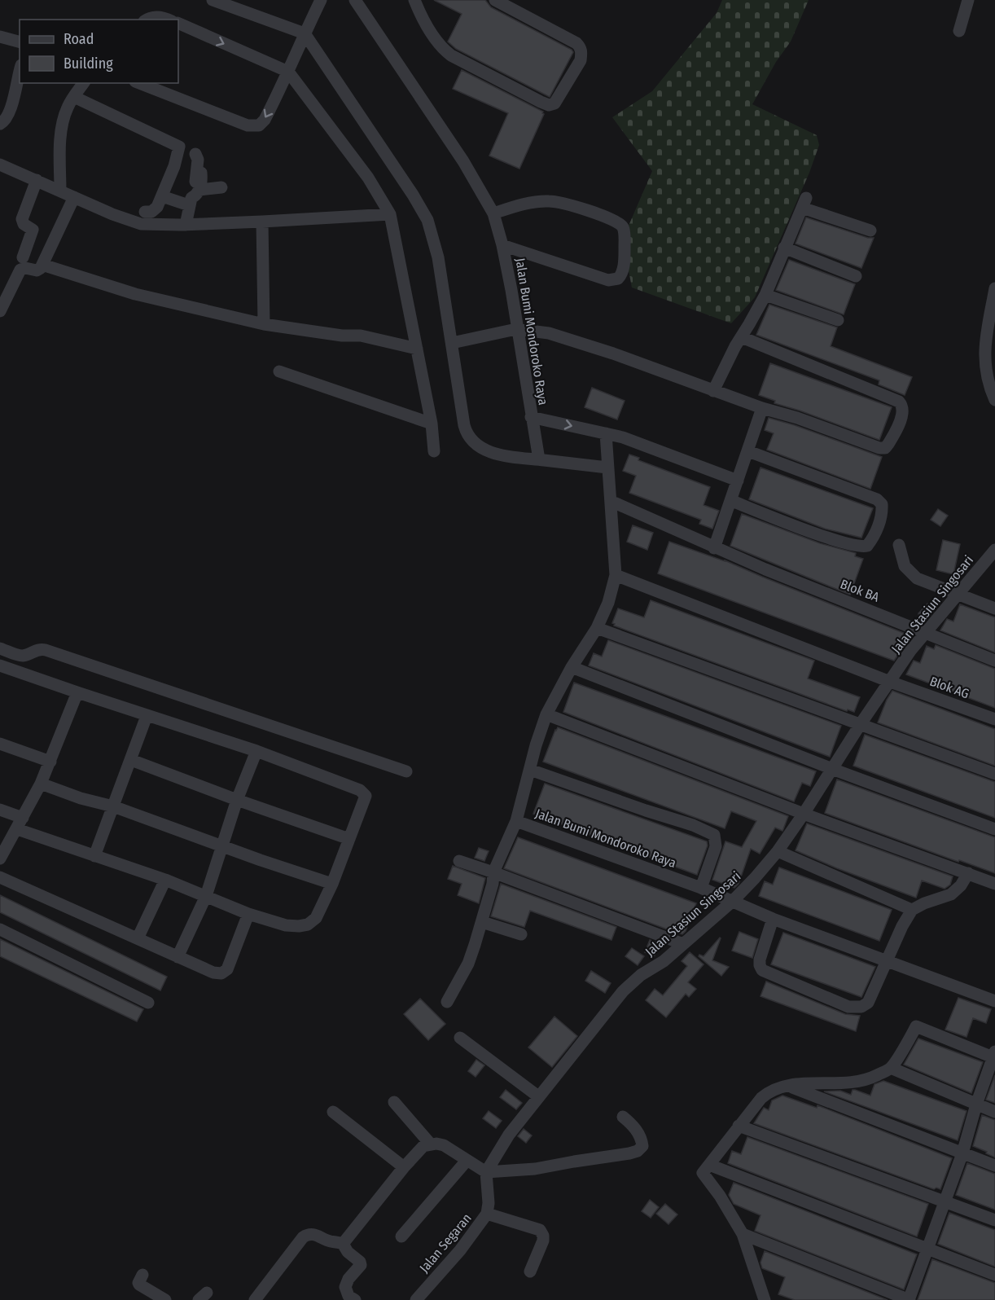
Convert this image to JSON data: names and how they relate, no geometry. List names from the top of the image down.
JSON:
{
  "streets": {
    "street": [
      "Jalan Bumi Mondoroko Raya",
      "Blok BA",
      "Jalan Stasiun Singosari",
      "Blok AG",
      "Jalan Segaran"
    ]
  },
  "crossings": [
    ["Jalan Bumi Mondoroko Raya", "Blok BA"],
    ["Jalan Bumi Mondoroko Raya", "Jalan Stasiun Singosari"],
    ["Jalan Bumi Mondoroko Raya", "Blok AG"],
    ["Blok BA", "Jalan Stasiun Singosari"],
    ["Jalan Stasiun Singosari", "Blok AG"],
    ["Jalan Stasiun Singosari", "Jalan Segaran"]
  ],
  "legend": ["Road", "Building"]
}
